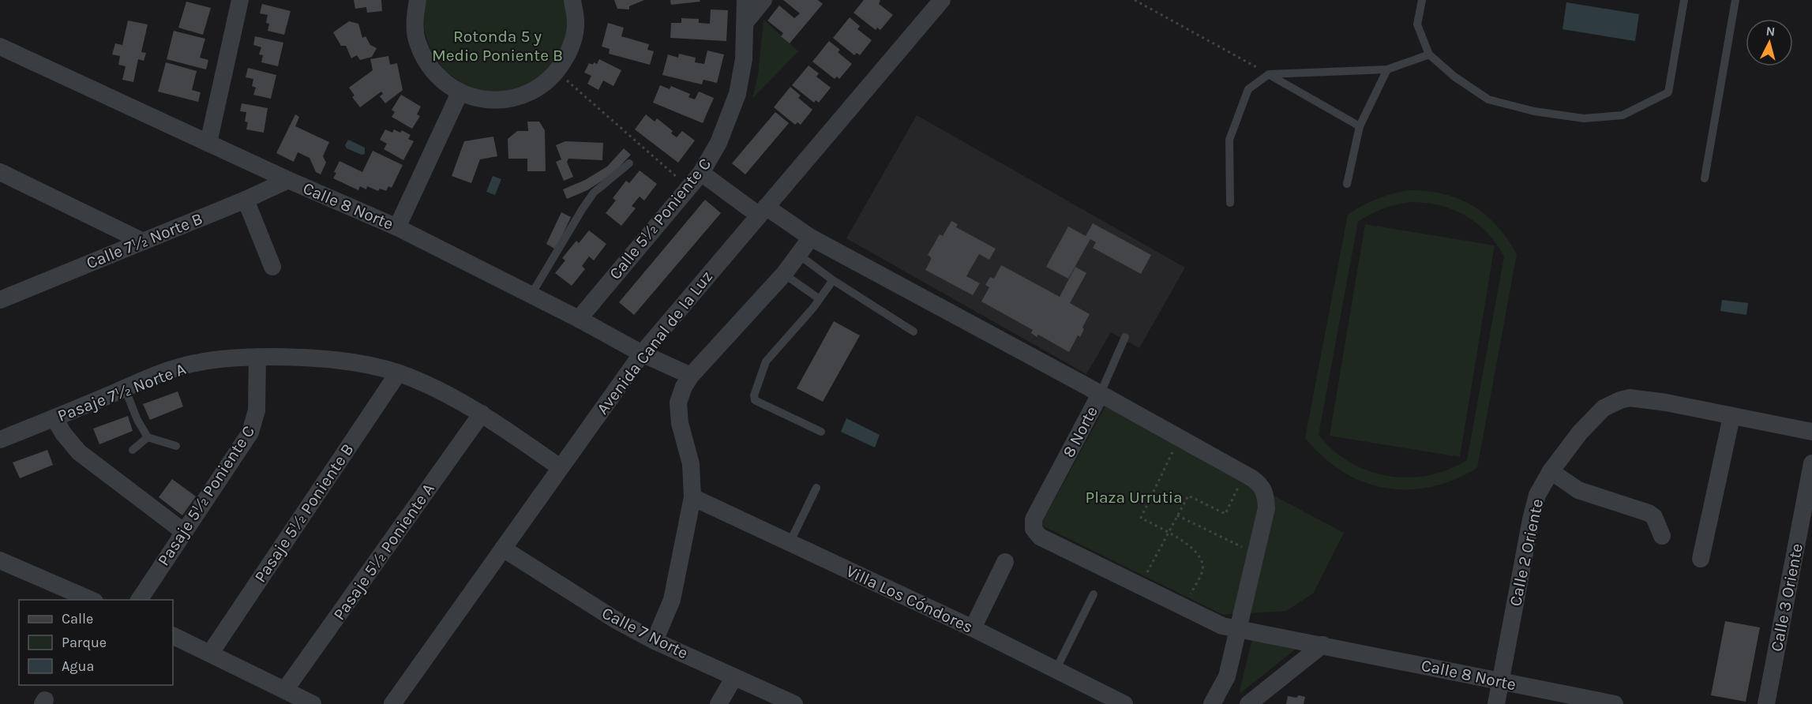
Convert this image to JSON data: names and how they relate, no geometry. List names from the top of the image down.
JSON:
{
  "streets": {
    "street": [
      "Calle 8 Norte",
      "Calle 5½ Poniente C",
      "Calle 7½ Norte B",
      "Avenida Canal de la Luz",
      "Pasaje 7½ Norte A",
      "8 Norte",
      "Pasaje 5½ Poniente C",
      "Pasaje 5½ Poniente B",
      "Pasaje 5½ Poniente A",
      "Calle 2 Oriente",
      "Calle 3 Oriente",
      "Villa Los Cóndores",
      "Calle 7 Norte"
    ]
  },
  "crossings": [
    ["Calle 8 Norte", "Calle 5½ Poniente C"],
    ["Calle 8 Norte", "Calle 7½ Norte B"],
    ["Calle 8 Norte", "Avenida Canal de la Luz"],
    ["Calle 8 Norte", "8 Norte"],
    ["Calle 8 Norte", "Calle 2 Oriente"],
    ["Calle 5½ Poniente C", "8 Norte"],
    ["Avenida Canal de la Luz", "Pasaje 7½ Norte A"],
    ["Avenida Canal de la Luz", "8 Norte"],
    ["Avenida Canal de la Luz", "Calle 7 Norte"],
    ["Pasaje 7½ Norte A", "Pasaje 5½ Poniente C"],
    ["Pasaje 7½ Norte A", "Pasaje 5½ Poniente B"],
    ["Pasaje 7½ Norte A", "Pasaje 5½ Poniente A"]
  ],
  "parks": ["Rotonda 5 y Medio Poniente B", "Plaza Urrutia"],
  "legend": ["Calle", "Parque", "Agua"],
  "north": "top"
}
